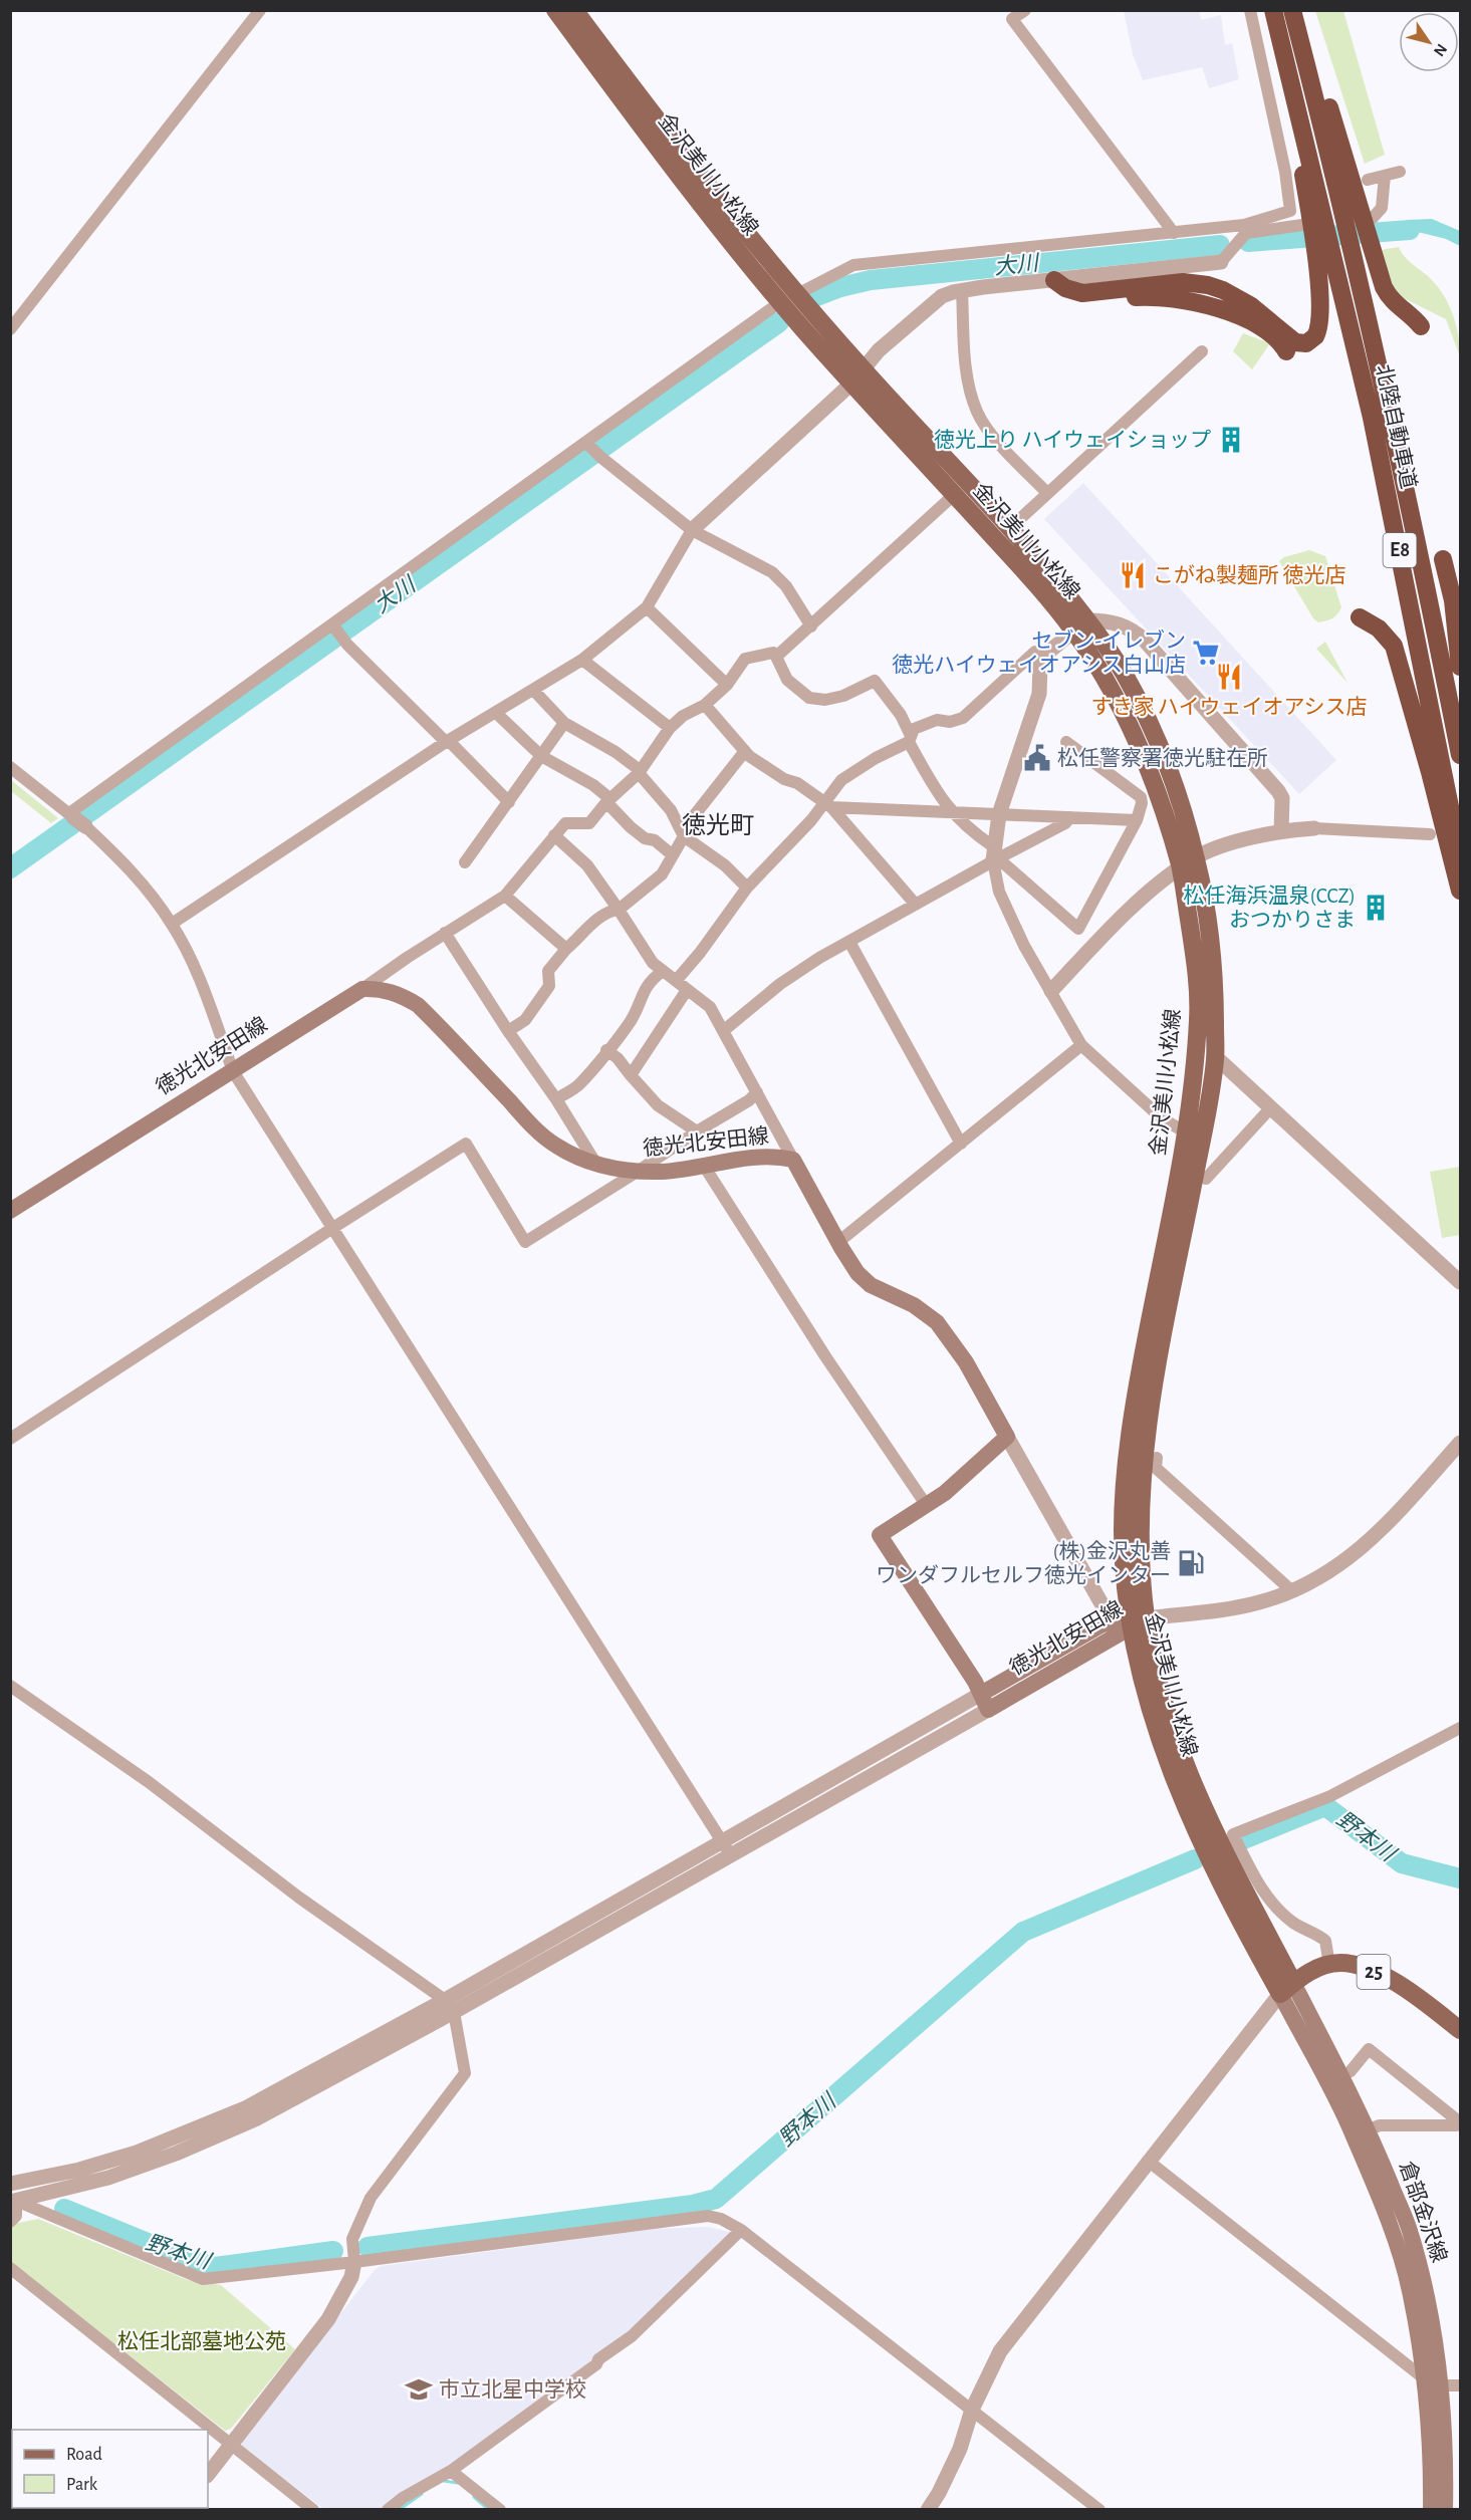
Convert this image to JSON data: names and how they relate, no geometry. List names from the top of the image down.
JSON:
{
  "streets": {
    "highway": ["北陸自動車道", "E8"],
    "main road": [
      "金沢美川小松線",
      "徳光北安田線",
      "25",
      "倉部金沢線"
    ]
  },
  "crossings": [
    ["金沢美川小松線", "徳光北安田線"],
    ["金沢美川小松線", "25"],
    ["金沢美川小松線", "倉部金沢線"],
    ["25", "倉部金沢線"]
  ],
  "districts": ["徳光町"],
  "water": ["大川", "野本川"],
  "parks": ["松任北部墓地公苑"],
  "places": {
    "building": ["徳光上り ハイウェイショップ", "松任海浜温泉(CCZ) おつかりさま"],
    "restaurant": ["こがね製麺所 徳光店", "すき家 ハイウェイオアシス店"],
    "supermarket": ["セブン-イレブン 徳光ハイウェイオアシス白山店"],
    "public building": ["松任警察署徳光駐在所"],
    "fuel station": ["(株)金沢丸善 ワンダフルセルフ徳光インター"],
    "school or university": ["市立北星中学校"]
  },
  "legend": ["Road", "Park"],
  "north": "bottom right"
}
